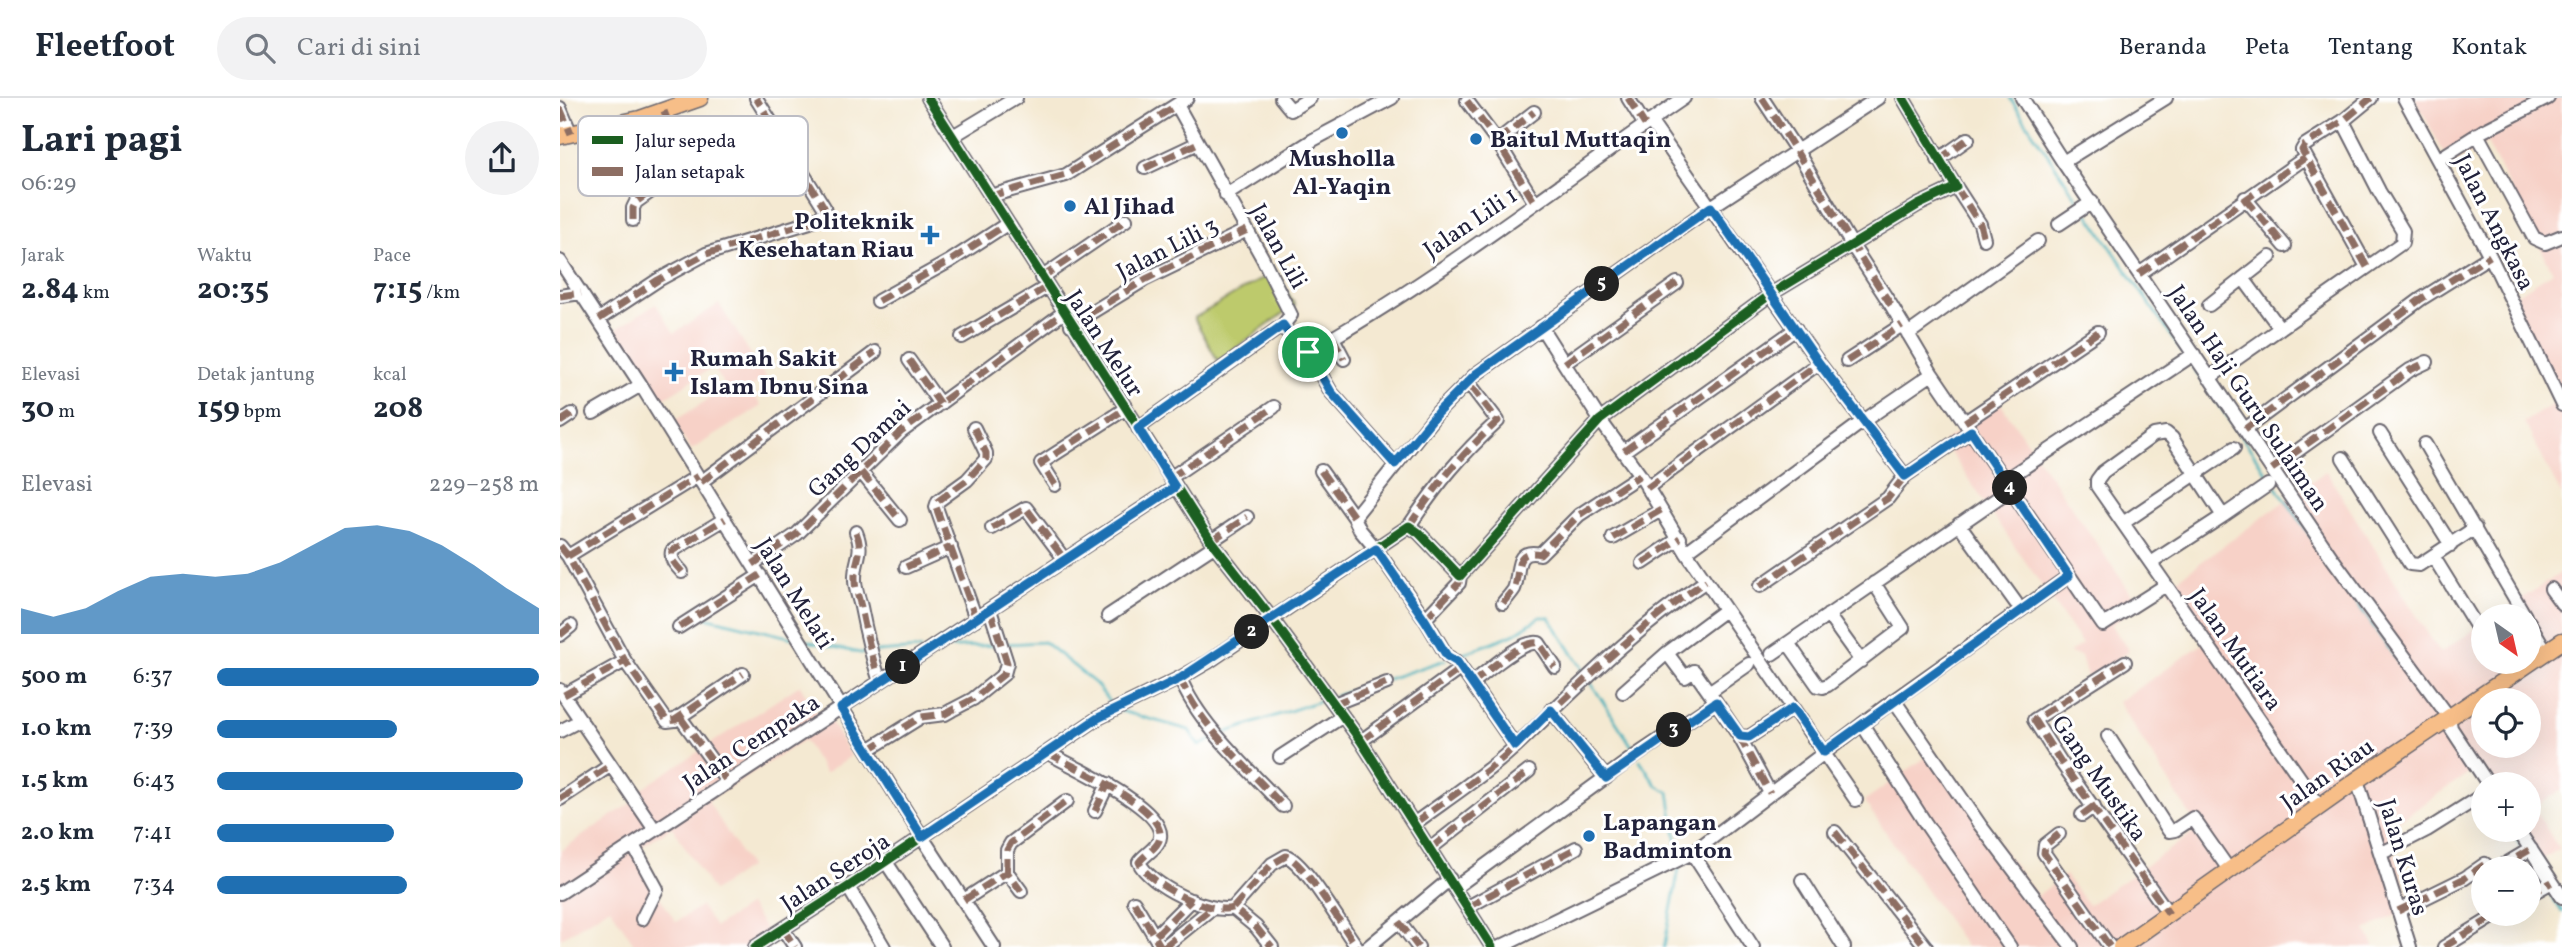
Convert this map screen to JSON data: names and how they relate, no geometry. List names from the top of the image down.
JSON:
{
  "streets": {
    "main road": ["Jalan Riau"],
    "street": [
      "Jalan Lili 1",
      "Jalan Angkasa",
      "Jalan Lili",
      "Jalan Lili 3",
      "Jalan Melur",
      "Jalan Haji Guru Sulaiman",
      "Gang Damai",
      "Jalan Melati",
      "Jalan Mutiara",
      "Jalan Cempaka",
      "Gang Mustika",
      "Jalan Kuras",
      "Jalan Seroja"
    ]
  },
  "crossings": [
    ["Jalan Lili", "Jalan Lili 3"],
    ["Jalan Lili", "Jalan Melur"],
    ["Jalan Lili 3", "Jalan Melur"],
    ["Jalan Melur", "Gang Damai"],
    ["Jalan Melur", "Jalan Cempaka"],
    ["Jalan Melur", "Jalan Seroja"],
    ["Jalan Haji Guru Sulaiman", "Jalan Riau"],
    ["Gang Damai", "Jalan Melati"],
    ["Jalan Melati", "Jalan Cempaka"],
    ["Jalan Melati", "Jalan Seroja"],
    ["Jalan Mutiara", "Jalan Riau"],
    ["Jalan Riau", "Gang Mustika"],
    ["Jalan Riau", "Jalan Kuras"]
  ],
  "places": {
    "other": [
      "Musholla Al-Yaqin",
      "Baitul Muttaqin",
      "Al Jihad",
      "Lapangan Badminton"
    ],
    "health": ["Politeknik Kesehatan Riau", "Rumah Sakit Islam Ibnu Sina"]
  },
  "legend": ["Jalur sepeda", "Jalan setapak"],
  "north": "bottom right",
  "page": {
    "header": "Fleetfoot",
    "search": "Cari di sini",
    "nav": [
      "Beranda",
      "Peta",
      "Tentang",
      "Kontak"
    ],
    "heading": ["Lari pagi", "06:29"],
    "stats": [
      ["Jarak", "2.84 km"],
      ["Waktu", "20:35"],
      ["Pace", "7:15 /km"],
      ["Elevasi", "30 m"],
      ["Detak jantung", "159 bpm"],
      ["kcal", "208"]
    ],
    "pins": [
      "5",
      "4",
      "2",
      "1",
      "3"
    ],
    "chart": ["Elevasi", "229–258 m"],
    "map_buttons": ["+", "−"],
    "list": [
      {
        "name": "500 m",
        "note": "6:37"
      },
      {
        "name": "1.0 km",
        "note": "7:39"
      },
      {
        "name": "1.5 km",
        "note": "6:43"
      },
      {
        "name": "2.0 km",
        "note": "7:41"
      },
      {
        "name": "2.5 km",
        "note": "7:34"
      }
    ]
  }
}
